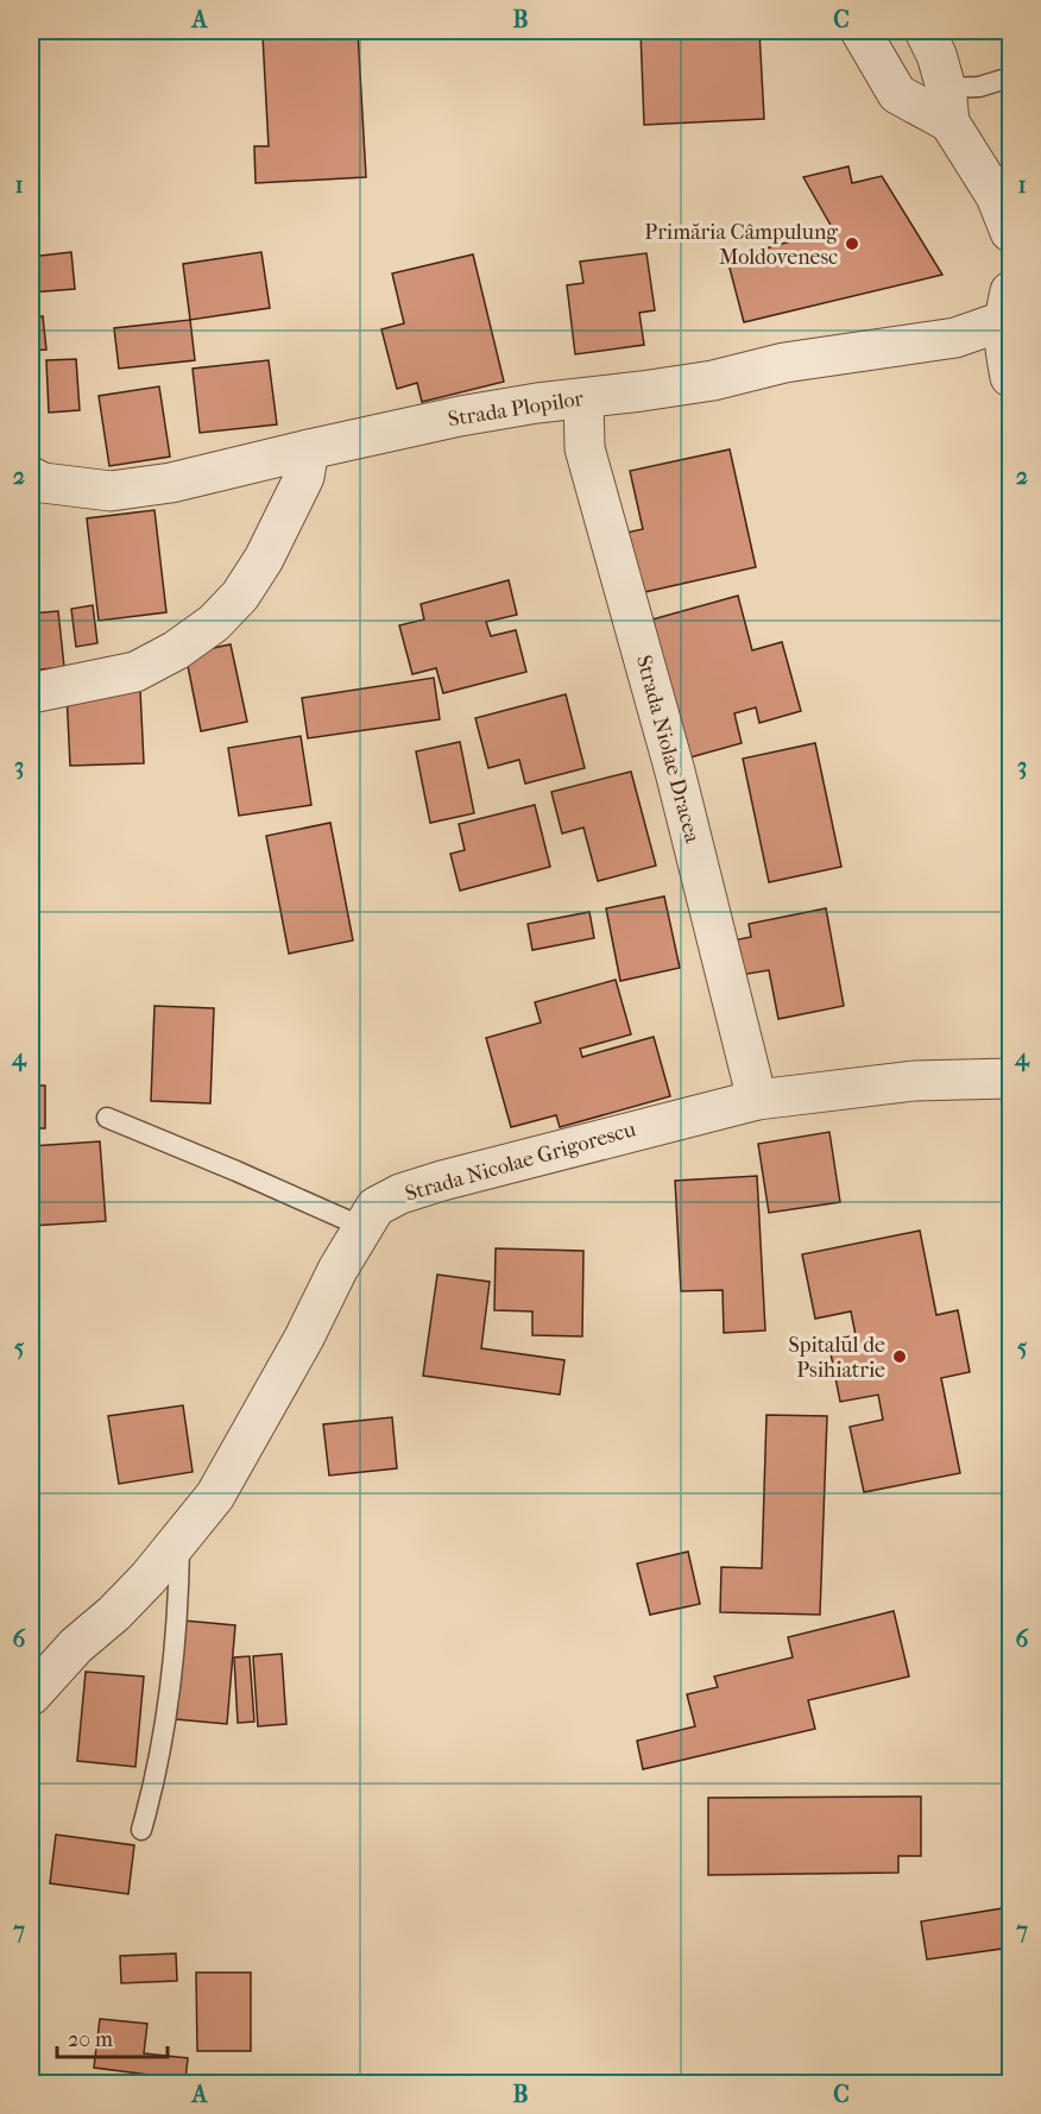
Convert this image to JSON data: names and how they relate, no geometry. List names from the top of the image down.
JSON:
{
  "streets": {
    "street": ["Strada Plopilor", "Strada Niolae Dracea", "Strada Nicolae Grigorescu"]
  },
  "crossings": [
    ["Strada Plopilor", "Strada Niolae Dracea"],
    ["Strada Niolae Dracea", "Strada Nicolae Grigorescu"]
  ],
  "places": ["Primăria Câmpulung Moldovenesc", "Spitalul de Psihiatrie"],
  "scale_bar": "20 m",
  "grid": {
    "columns": ["A", "B", "C"],
    "rows": [
      "1",
      "2",
      "3",
      "4",
      "5",
      "6",
      "7"
    ]
  }
}
